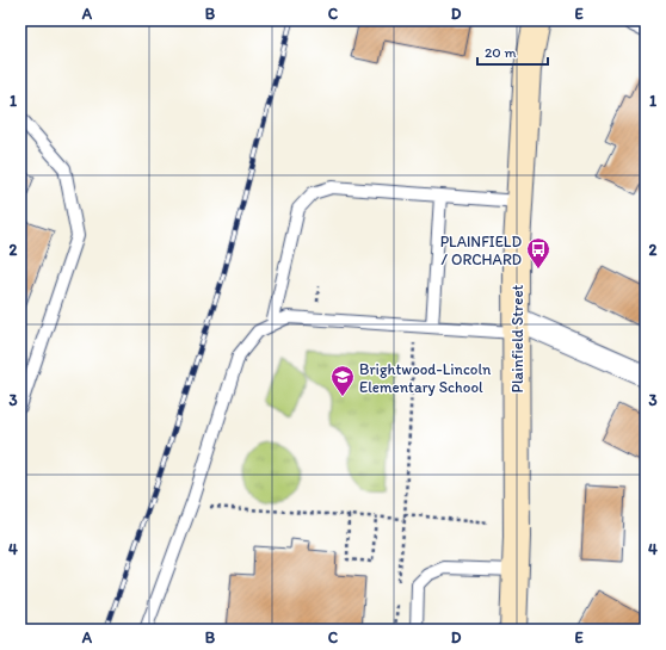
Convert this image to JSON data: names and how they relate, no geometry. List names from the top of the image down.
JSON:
{
  "streets": {
    "street": ["Plainfield Street"]
  },
  "places": {
    "bus stop": ["PLAINFIELD / ORCHARD"],
    "school or university": ["Brightwood-Lincoln Elementary School"]
  },
  "scale_bar": "20 m",
  "grid": {
    "columns": [
      "A",
      "B",
      "C",
      "D",
      "E"
    ],
    "rows": [
      "1",
      "2",
      "3",
      "4"
    ]
  }
}
